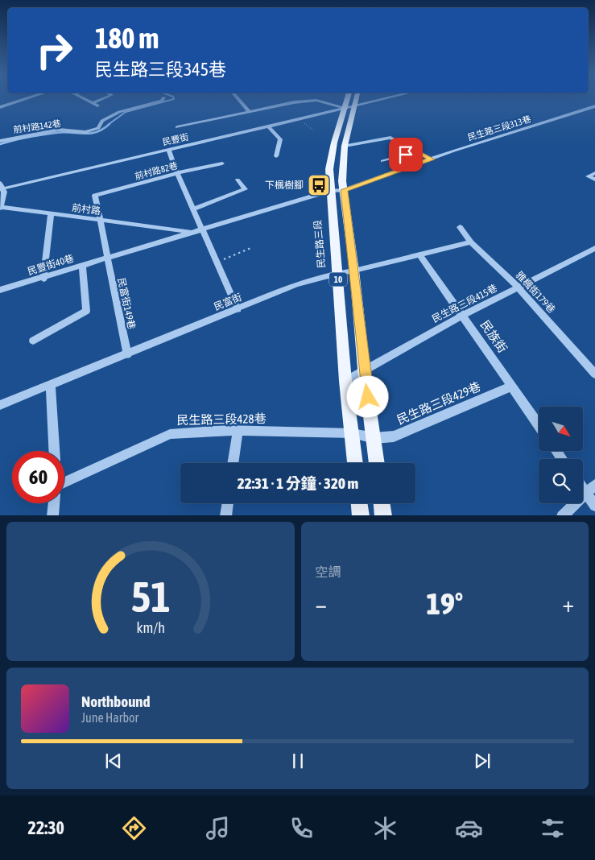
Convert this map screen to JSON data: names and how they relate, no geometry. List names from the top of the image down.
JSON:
{
  "streets": {
    "main road": ["民生路三段", "10"],
    "street": [
      "前村路142巷",
      "民生路三段313巷",
      "民豐街",
      "前村路82巷",
      "前村路",
      "民豐街40巷",
      "雅楓街179巷",
      "民富街",
      "民富街149巷",
      "民生路三段415巷",
      "民族街",
      "民生路三段429巷",
      "民生路三段428巷"
    ]
  },
  "crossings": [
    ["民生路三段313巷", "前村路"],
    ["民生路三段313巷", "民生路三段"],
    ["民豐街", "前村路"],
    ["民豐街", "民生路三段"],
    ["前村路", "民生路三段"],
    ["前村路", "民豐街40巷"],
    ["前村路", "民富街149巷"],
    ["民生路三段", "民富街"],
    ["民生路三段", "民生路三段415巷"],
    ["民生路三段", "民生路三段429巷"],
    ["民生路三段", "民生路三段428巷"],
    ["民豐街40巷", "民富街149巷"],
    ["雅楓街179巷", "民富街"],
    ["雅楓街179巷", "民生路三段415巷"],
    ["民富街", "民富街149巷"],
    ["民富街", "民族街"],
    ["民生路三段415巷", "民族街"],
    ["民族街", "民生路三段429巷"],
    ["民生路三段429巷", "民生路三段428巷"]
  ],
  "places": {
    "bus stop": ["下楓樹腳"]
  },
  "north": "bottom right",
  "page": {
    "turn": ["180 m", "民生路三段345巷"],
    "limit": "60",
    "trip": "22:31 · 1 分鐘 · 320 m",
    "tile": "空調",
    "heat": ["−", "19°", "+"],
    "song": ["Northbound", "June Harbor"],
    "tabs": "22:30",
    "gauge": ["51", "km/h"]
  }
}
